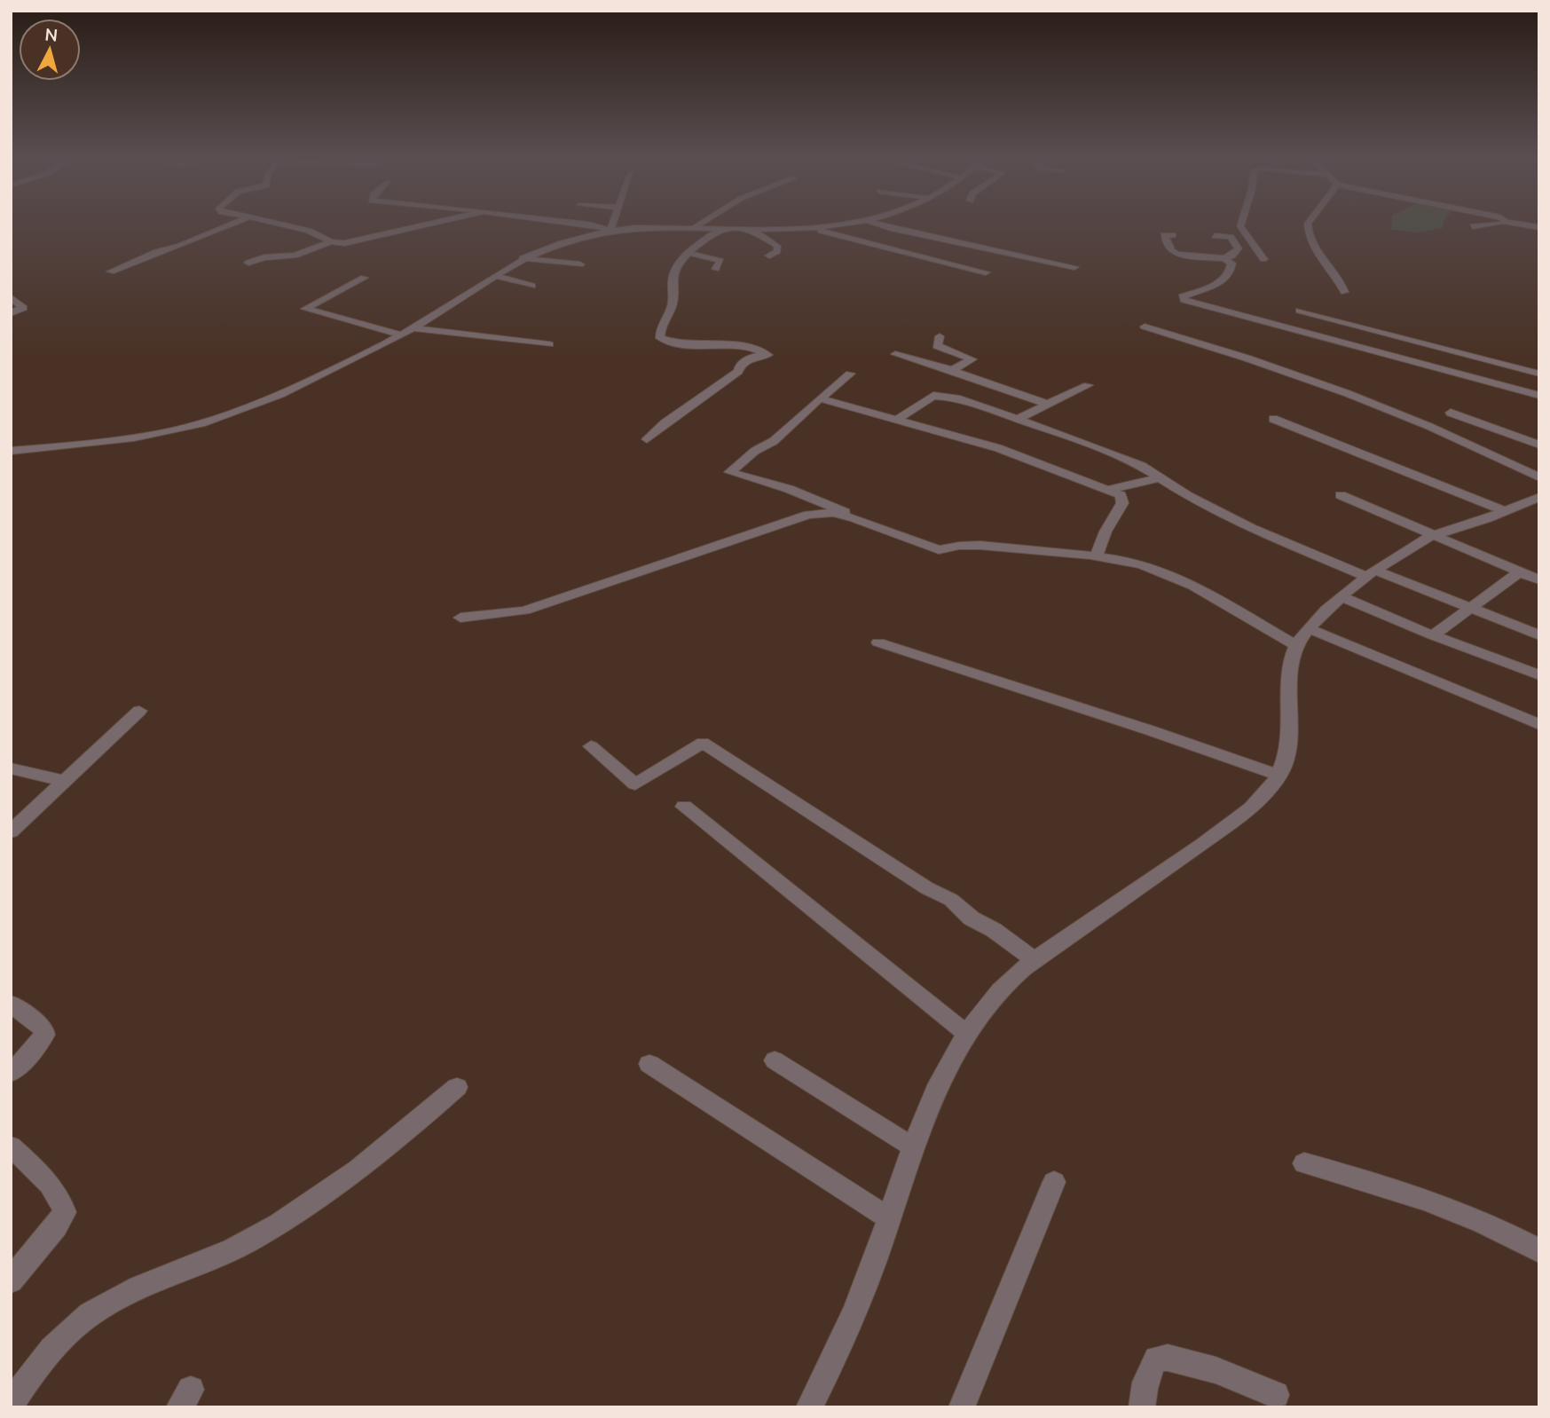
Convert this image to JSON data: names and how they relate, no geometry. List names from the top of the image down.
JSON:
{
  "north": "top"
}
